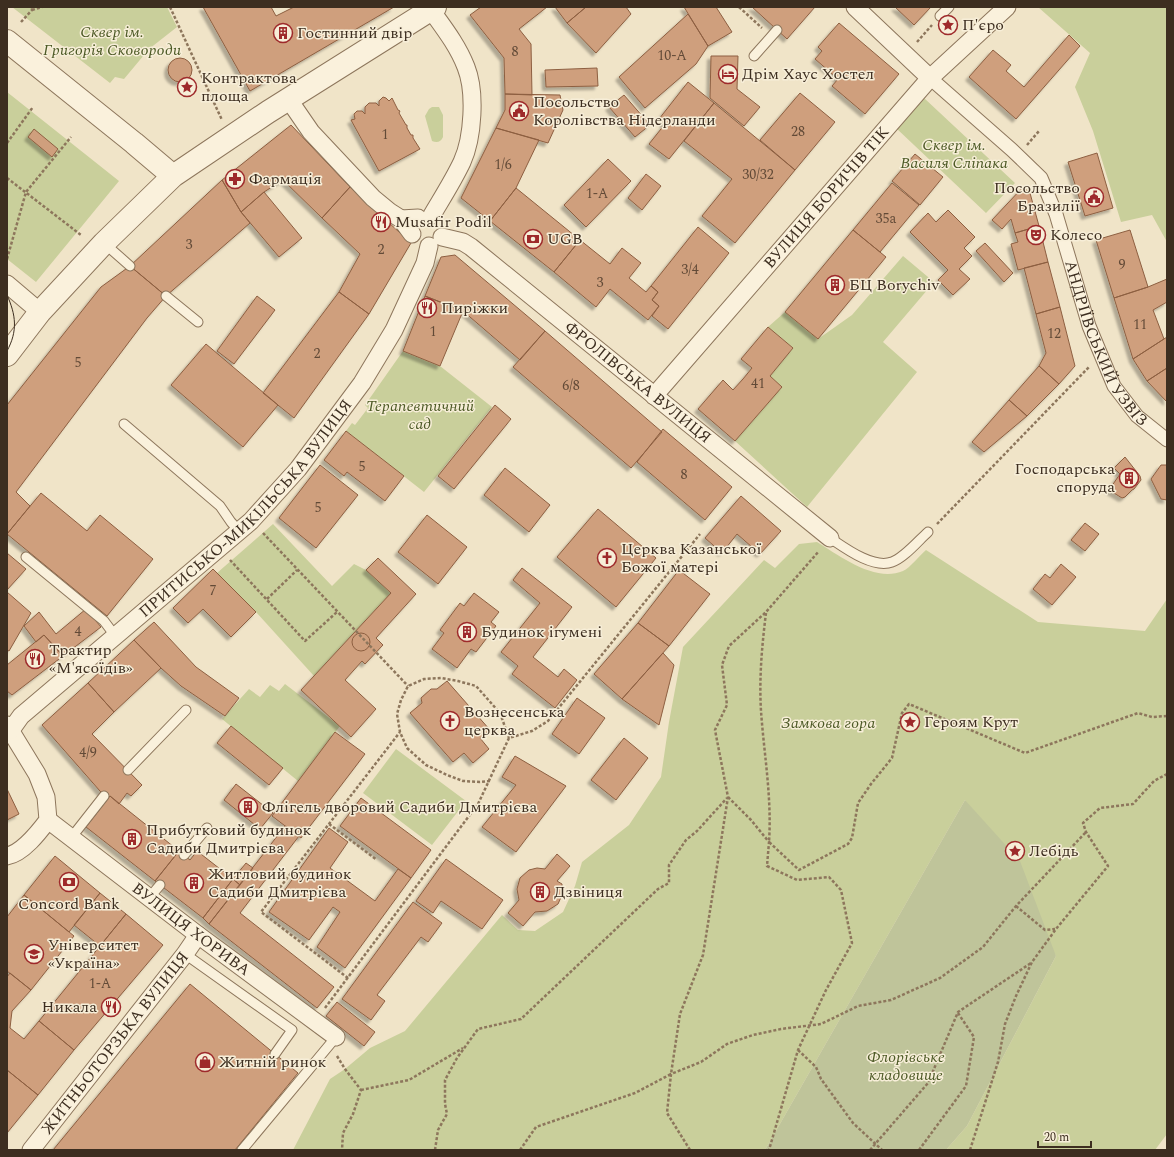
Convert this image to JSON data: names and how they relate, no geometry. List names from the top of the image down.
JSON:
{
  "streets": {
    "street": [
      "ВУЛИЦЯ БОРИЧІВ ТІК",
      "АНДРІЇВСЬКИЙ УЗВІЗ",
      "ФРОЛІВСЬКА ВУЛИЦЯ",
      "ПРИТИСЬКО-МИКІЛЬСЬКА ВУЛИЦЯ",
      "ВУЛИЦЯ ХОРИВА",
      "ЖИТНЬОТОРЗЬКА ВУЛИЦЯ"
    ]
  },
  "crossings": [
    ["ВУЛИЦЯ БОРИЧІВ ТІК", "АНДРІЇВСЬКИЙ УЗВІЗ"],
    ["ВУЛИЦЯ БОРИЧІВ ТІК", "ФРОЛІВСЬКА ВУЛИЦЯ"],
    ["ФРОЛІВСЬКА ВУЛИЦЯ", "ПРИТИСЬКО-МИКІЛЬСЬКА ВУЛИЦЯ"],
    ["ВУЛИЦЯ ХОРИВА", "ЖИТНЬОТОРЗЬКА ВУЛИЦЯ"]
  ],
  "parks": [
    "Сквер ім. Григорія Сковороди",
    "Сквер ім. Василя Сліпака",
    "Терапевтичний сад",
    "Замкова гора",
    "Флорівське кладовище"
  ],
  "places": {
    "place": [
      "П'єро",
      "Контрактова площа",
      "Героям Крут",
      "Лебідь"
    ],
    "building": [
      "Гостинний двір",
      "БЦ Borychiv",
      "Господарська споруда",
      "Будинок ігумені",
      "Флігель дворовий Садиби Дмитрієва",
      "Прибутковий будинок Садиби Дмитрієва",
      "Житловий будинок Садиби Дмитрієва",
      "Дзвіниця"
    ],
    "hotel": ["Дрім Хаус Хостел"],
    "public building": ["Посольство Королівства Нідерланди", "Посольство Бразилії"],
    "pharmacy": ["Фармація"],
    "restaurant": [
      "Musafir Podil",
      "Пиріжки",
      "Трактир «М'ясоїдів»",
      "Никала"
    ],
    "theatre": ["Колесо"],
    "bank": ["UGB", "Concord Bank"],
    "church": ["Церква Казанської Божої матері", "Вознесенська церква"],
    "school or university": ["Університет «Україна»"],
    "shop": ["Житній ринок"]
  },
  "house_numbers": [
    "8",
    "10-А",
    "28",
    "1",
    "1/6",
    "30/32",
    "1-А",
    "35а",
    "3",
    "2",
    "9",
    "3/4",
    "3",
    "11",
    "1",
    "12",
    "2",
    "5",
    "41",
    "6/8",
    "5",
    "8",
    "5",
    "7",
    "4",
    "4/9",
    "1-А"
  ],
  "scale_bar": "20 m"
}
